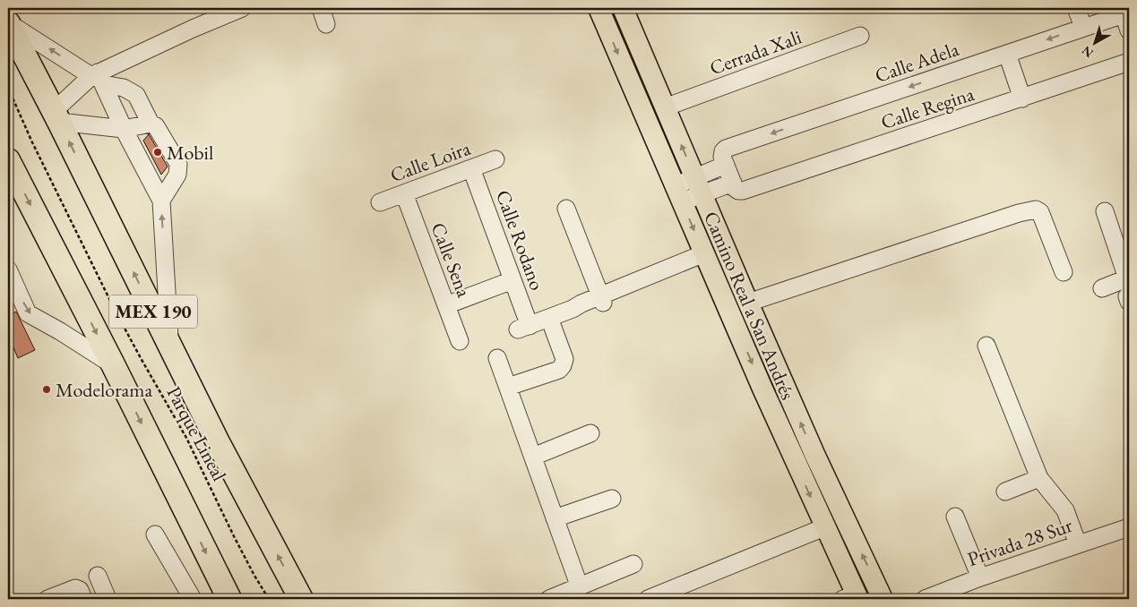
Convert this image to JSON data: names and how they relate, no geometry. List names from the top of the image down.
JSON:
{
  "streets": {
    "highway": ["MEX 190"],
    "main road": ["Camino Real a San Andrés"],
    "street": [
      "Cerrada Xali",
      "Calle Adela",
      "Calle Regina",
      "Calle Loira",
      "Calle Rodano",
      "Calle Sena",
      "Privada 28 Sur"
    ],
    "path": ["Parque Lineal"]
  },
  "crossings": [
    ["Cerrada Xali", "Camino Real a San Andrés"],
    ["Calle Adela", "Calle Regina"],
    ["Calle Adela", "Camino Real a San Andrés"],
    ["Calle Regina", "Camino Real a San Andrés"],
    ["Calle Loira", "Calle Rodano"],
    ["Calle Loira", "Calle Sena"]
  ],
  "one_way": ["Calle Adela"],
  "places": ["Mobil", "Modelorama"],
  "north": "bottom left"
}
